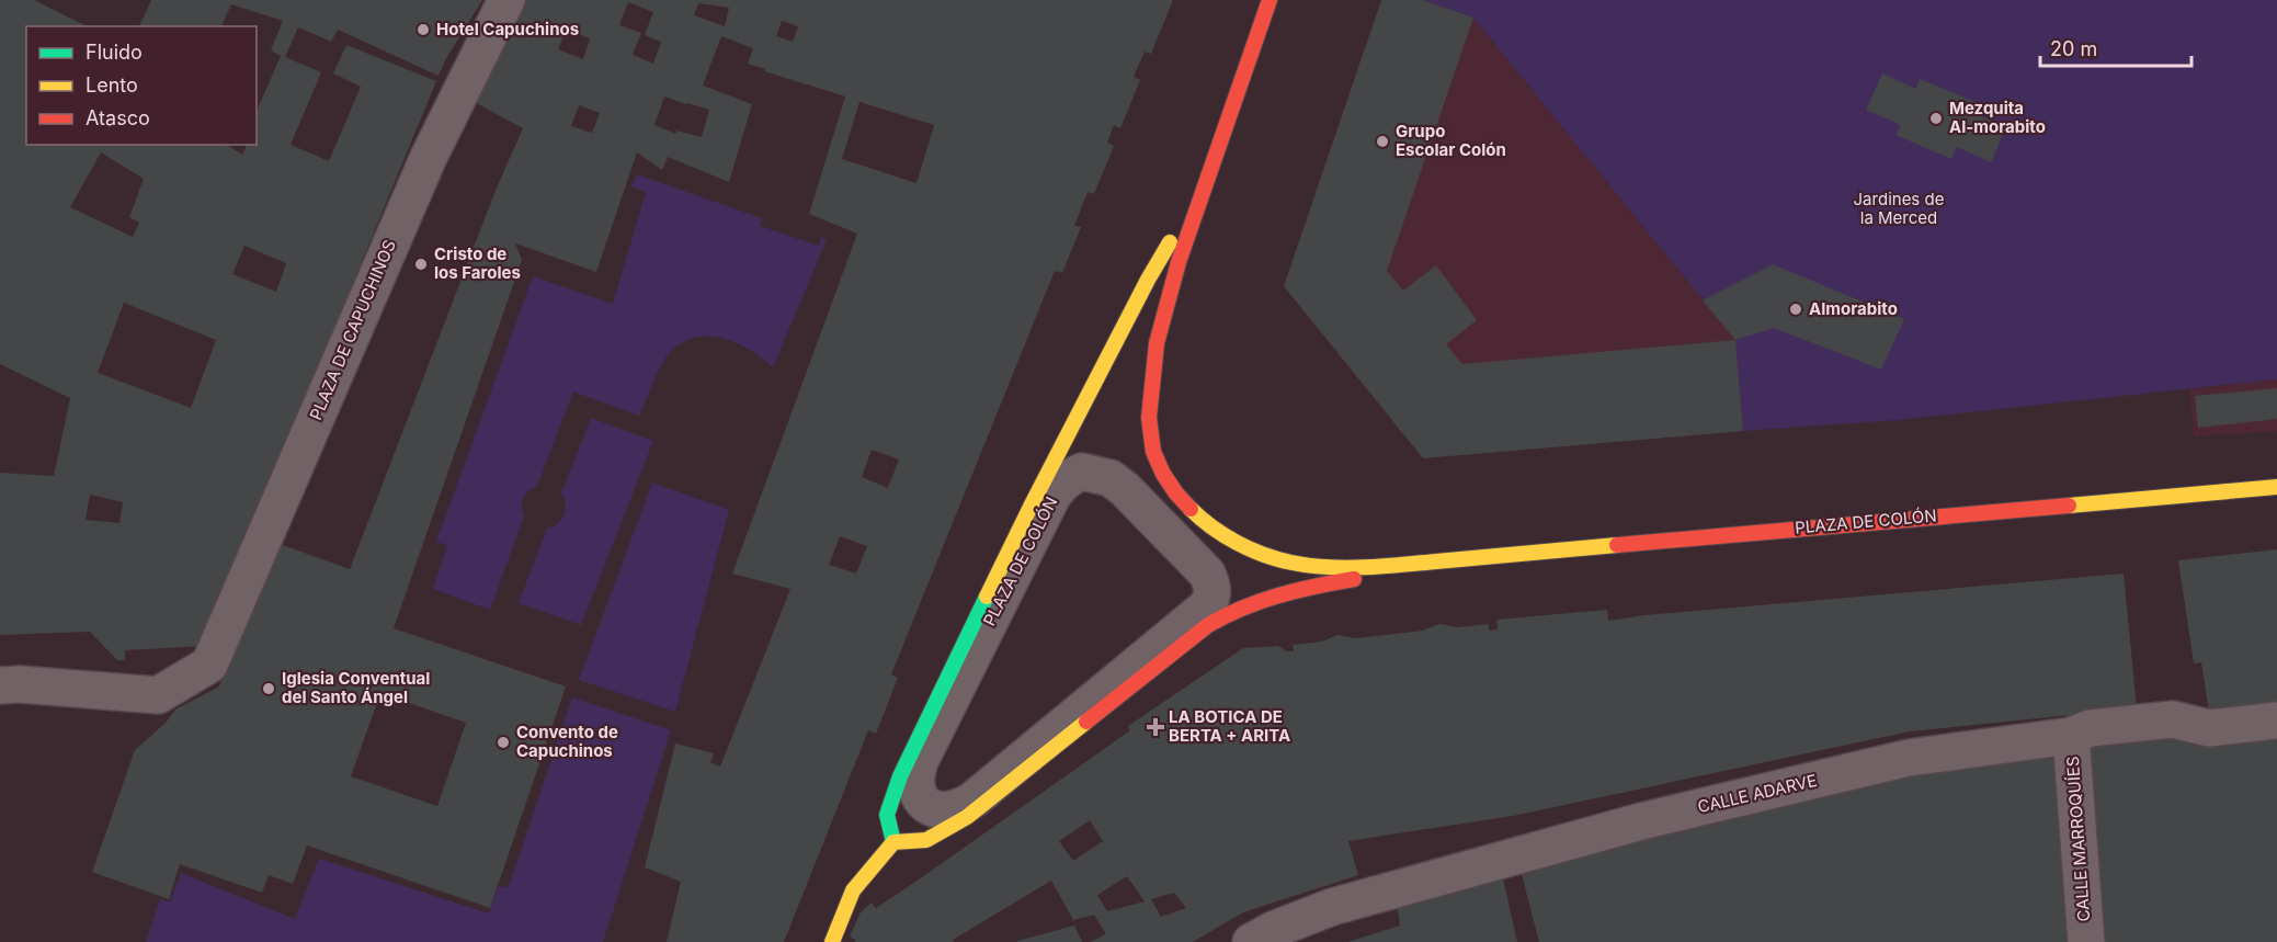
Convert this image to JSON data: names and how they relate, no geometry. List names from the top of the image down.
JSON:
{
  "streets": {
    "main road": ["PLAZA DE COLÓN"],
    "street": ["PLAZA DE CAPUCHINOS", "CALLE ADARVE", "CALLE MARROQUÍES"]
  },
  "crossings": [
    ["CALLE ADARVE", "CALLE MARROQUÍES"]
  ],
  "parks": ["Jardines de la Merced"],
  "places": {
    "other": [
      "Hotel Capuchinos",
      "Mezquita Al-morabito",
      "Grupo Escolar Colón",
      "Cristo de los Faroles",
      "Almorabito",
      "Iglesia Conventual del Santo Ángel",
      "Convento de Capuchinos"
    ],
    "health": ["LA BOTICA DE BERTA + ARITA"]
  },
  "legend": ["Fluido", "Lento", "Atasco"],
  "scale_bar": "20 m"
}
